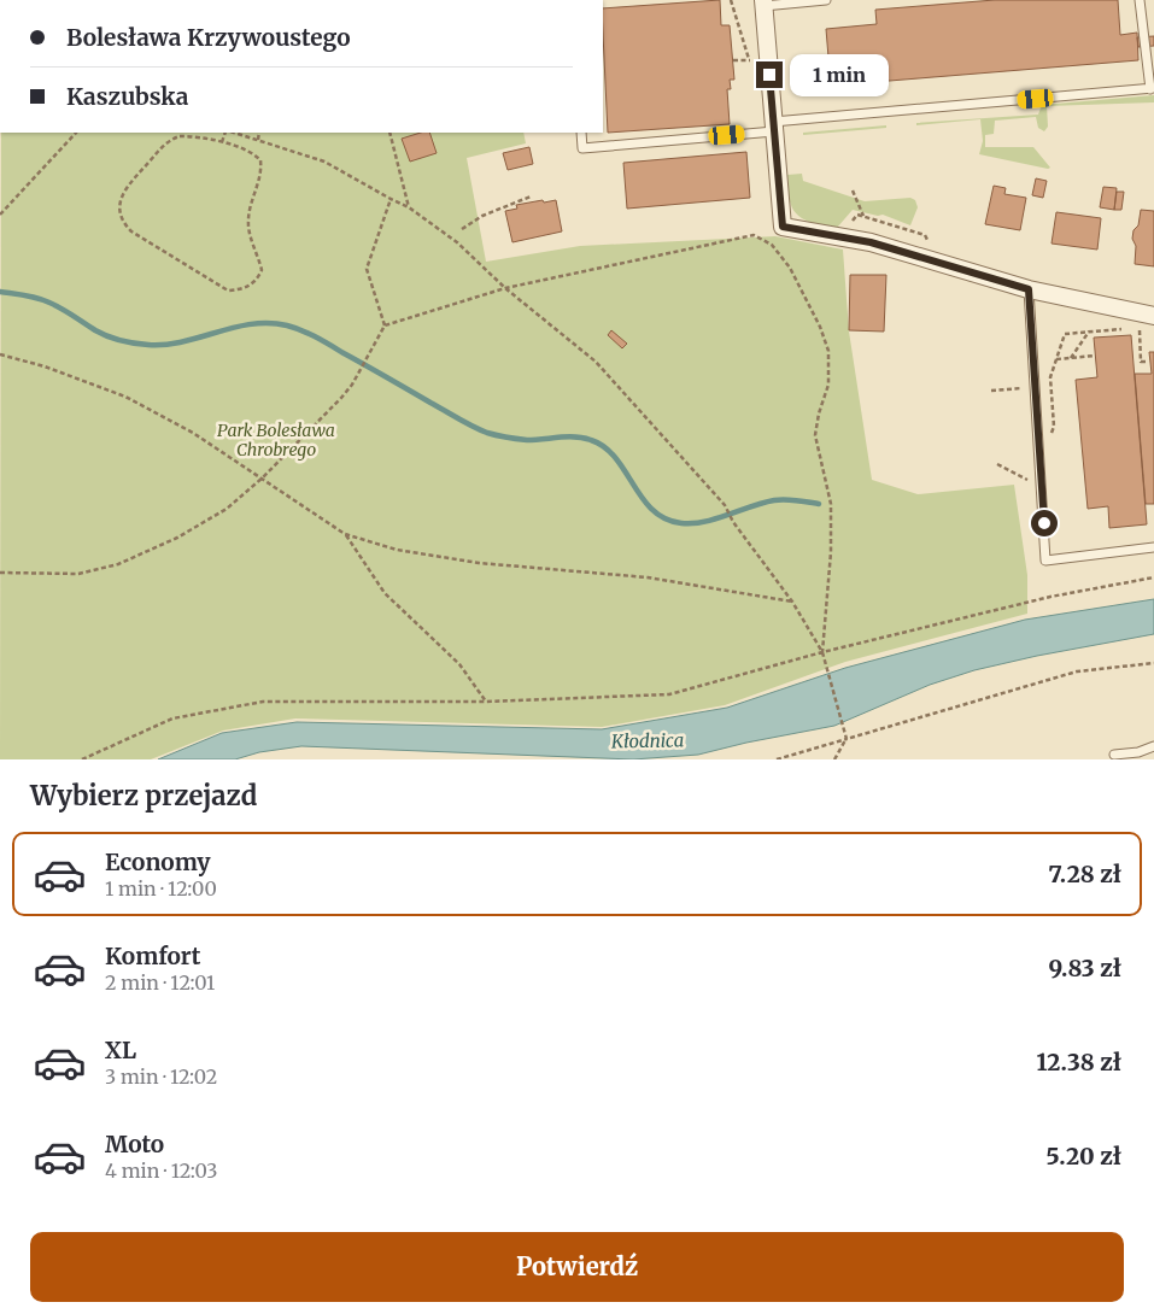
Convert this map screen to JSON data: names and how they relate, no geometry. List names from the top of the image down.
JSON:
{
  "water": ["Kłodnica"],
  "parks": ["Park Bolesława Chrobrego"],
  "page": {
    "banner": ["Bolesława Krzywoustego", "Kaszubska"],
    "bubble": "1 min",
    "heading": "Wybierz przejazd",
    "list": [
      {
        "name": "Economy",
        "note": "1 min · 12:00",
        "value": "7.28 zł"
      },
      {
        "name": "Komfort",
        "note": "2 min · 12:01",
        "value": "9.83 zł"
      },
      {
        "name": "XL",
        "note": "3 min · 12:02",
        "value": "12.38 zł"
      },
      {
        "name": "Moto",
        "note": "4 min · 12:03",
        "value": "5.20 zł"
      }
    ],
    "buttons": "Potwierdź"
  }
}
